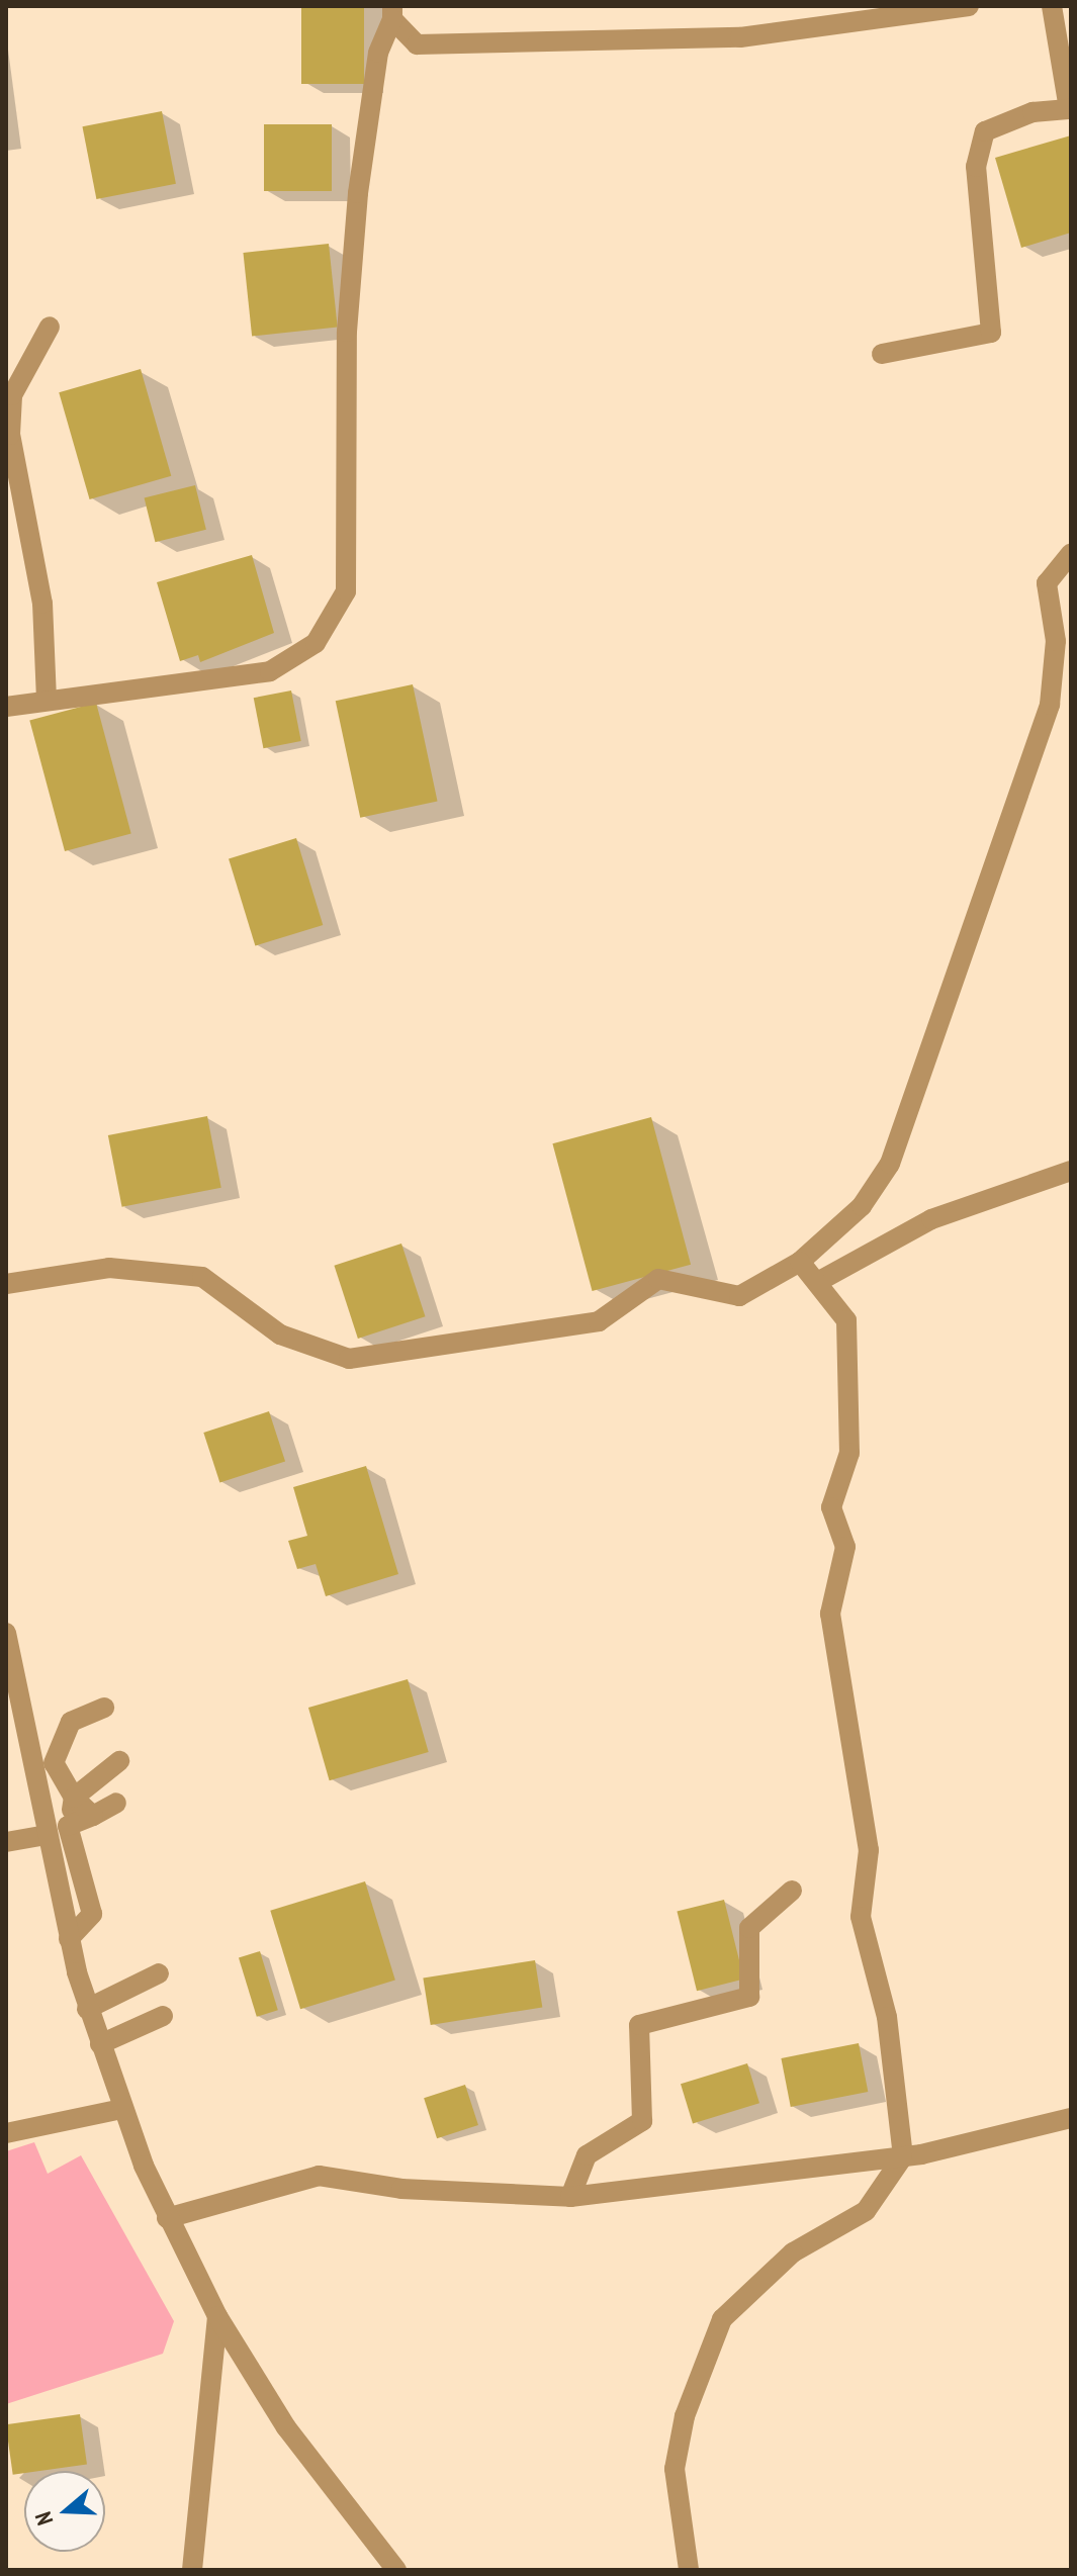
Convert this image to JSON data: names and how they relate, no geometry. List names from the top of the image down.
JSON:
{
  "north": "left"
}
